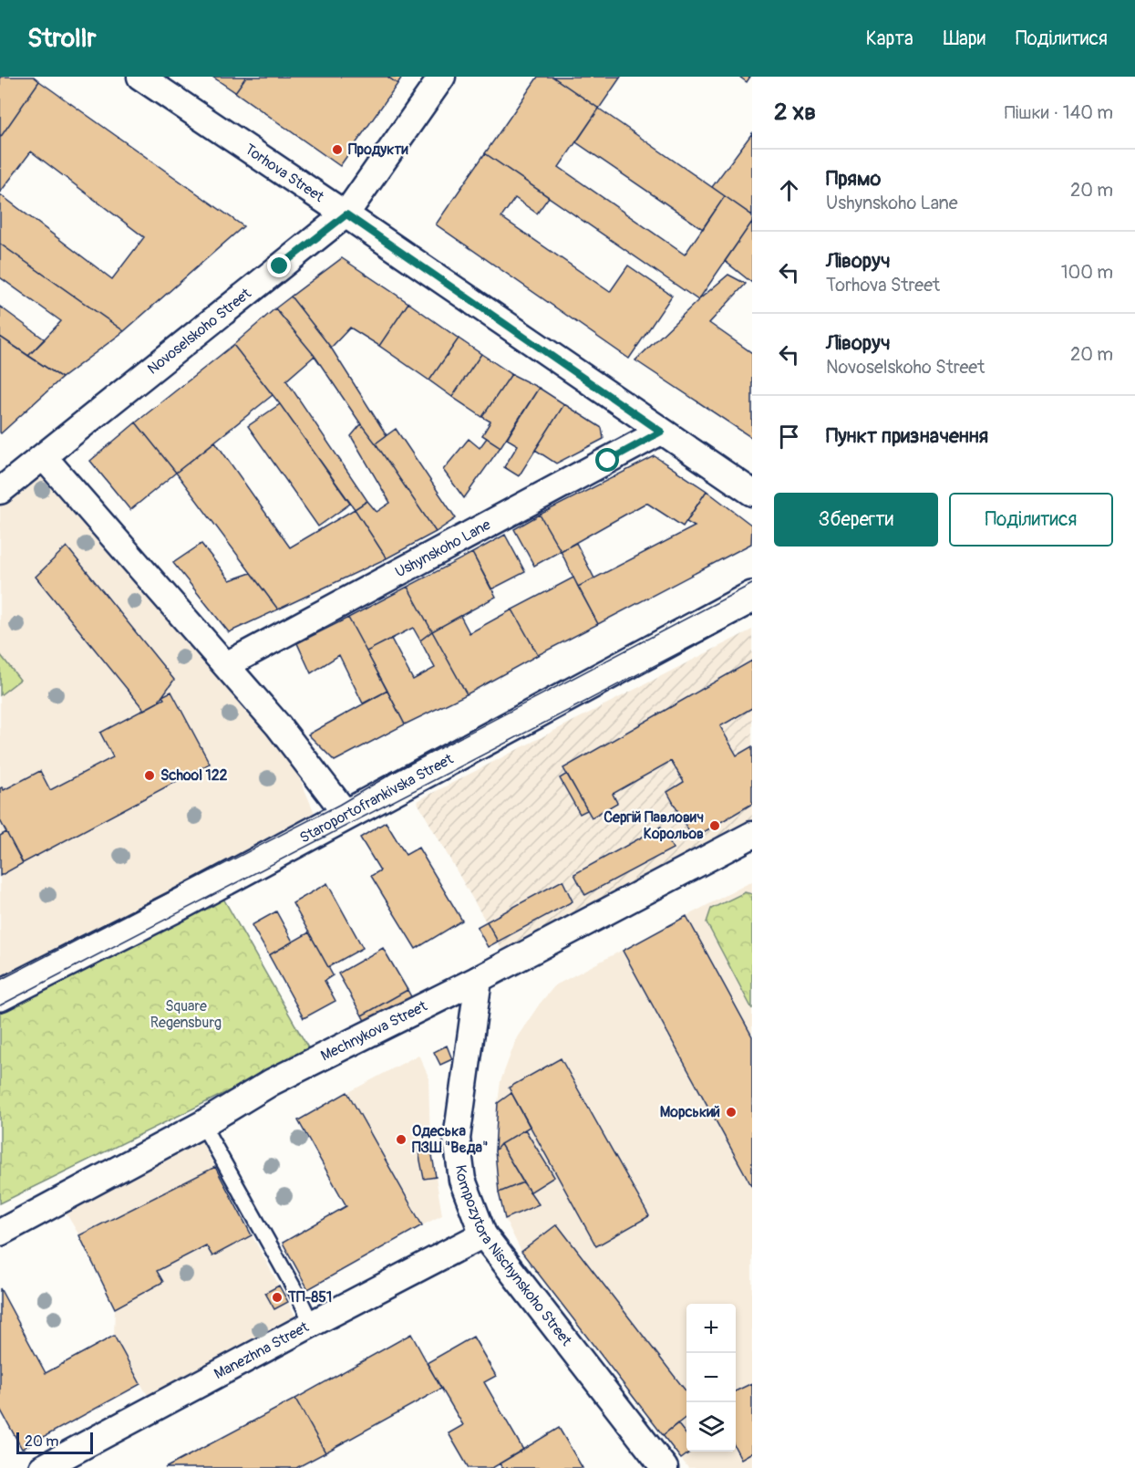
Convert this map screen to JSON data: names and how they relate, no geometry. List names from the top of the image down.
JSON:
{
  "streets": {
    "main road": ["Staroportofrankivska Street"],
    "street": [
      "Torhova Street",
      "Novoselskoho Street",
      "Ushynskoho Lane",
      "Mechnykova Street",
      "Kompozytora Nischynskoho Street",
      "Manezhna Street"
    ]
  },
  "crossings": [
    ["Torhova Street", "Novoselskoho Street"],
    ["Torhova Street", "Ushynskoho Lane"],
    ["Mechnykova Street", "Kompozytora Nischynskoho Street"],
    ["Kompozytora Nischynskoho Street", "Manezhna Street"]
  ],
  "parks": ["Square Regensburg"],
  "places": [
    "Продукти",
    "School 122",
    "Сергій Павлович Корольов",
    "Морський",
    "Одеська ПЗШ \"Вєда\"",
    "ТП-851"
  ],
  "scale_bar": "20 m",
  "page": {
    "header": "Strollr",
    "nav": ["Карта", "Шари", "Поділитися"],
    "heading": ["2 хв", "Пішки · 140 m"],
    "list": [
      ["Прямо", "Ushynskoho Lane", "20 m"],
      ["Ліворуч", "Torhova Street", "100 m"],
      ["Ліворуч", "Novoselskoho Street", "20 m"],
      "Пункт призначення"
    ],
    "buttons": ["Зберегти", "Поділитися"],
    "map_buttons": ["+", "−"],
    "scale": "20 m"
  }
}
